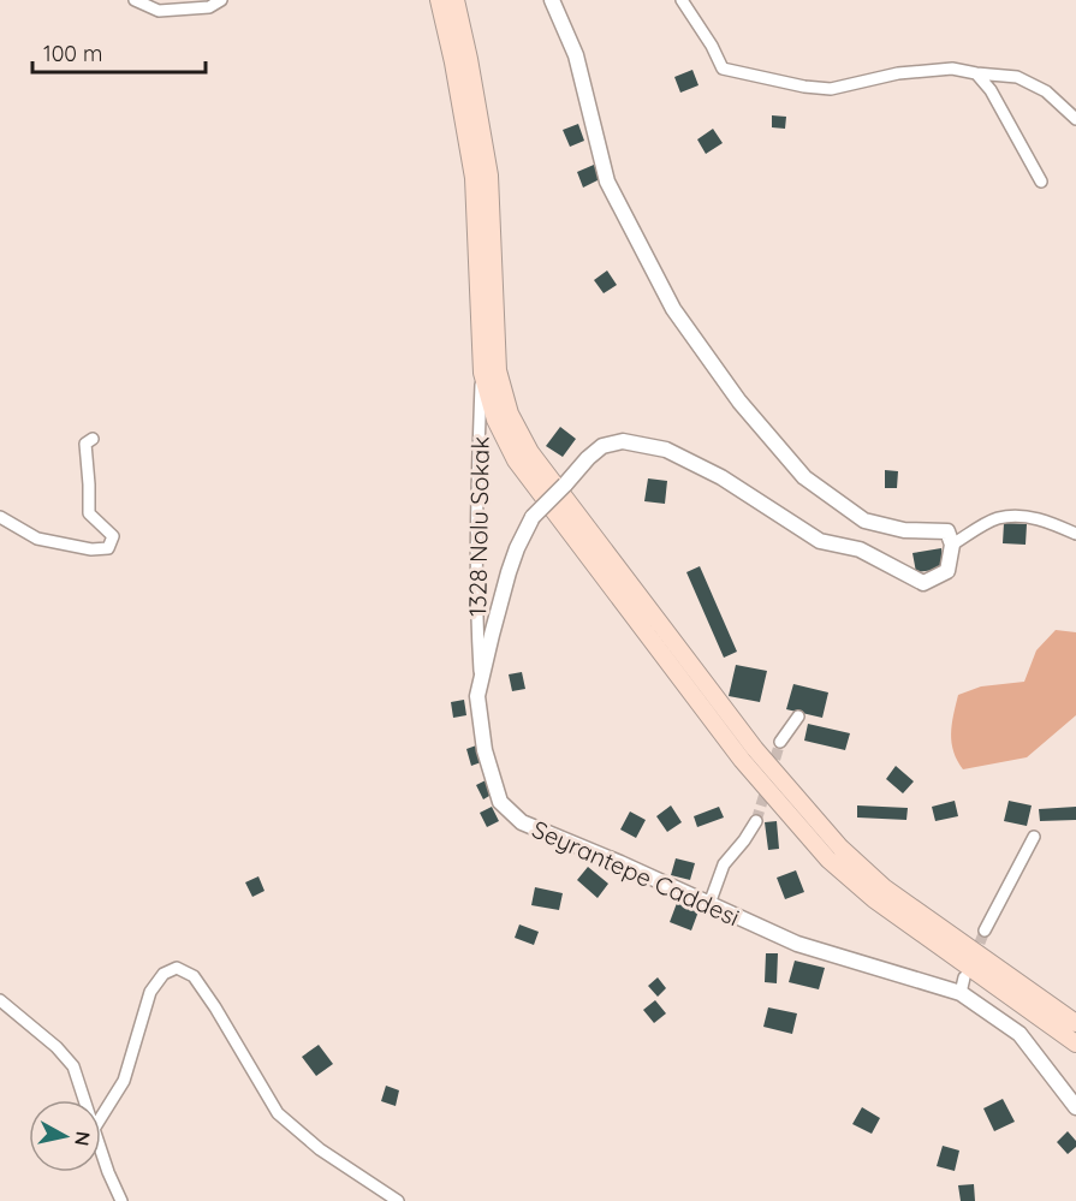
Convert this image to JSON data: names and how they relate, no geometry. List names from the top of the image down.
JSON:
{
  "streets": {
    "street": ["1328 Nolu Sokak", "Seyrantepe Caddesi"]
  },
  "crossings": [
    ["1328 Nolu Sokak", "Seyrantepe Caddesi"]
  ],
  "scale_bar": "100 m",
  "north": "right"
}
